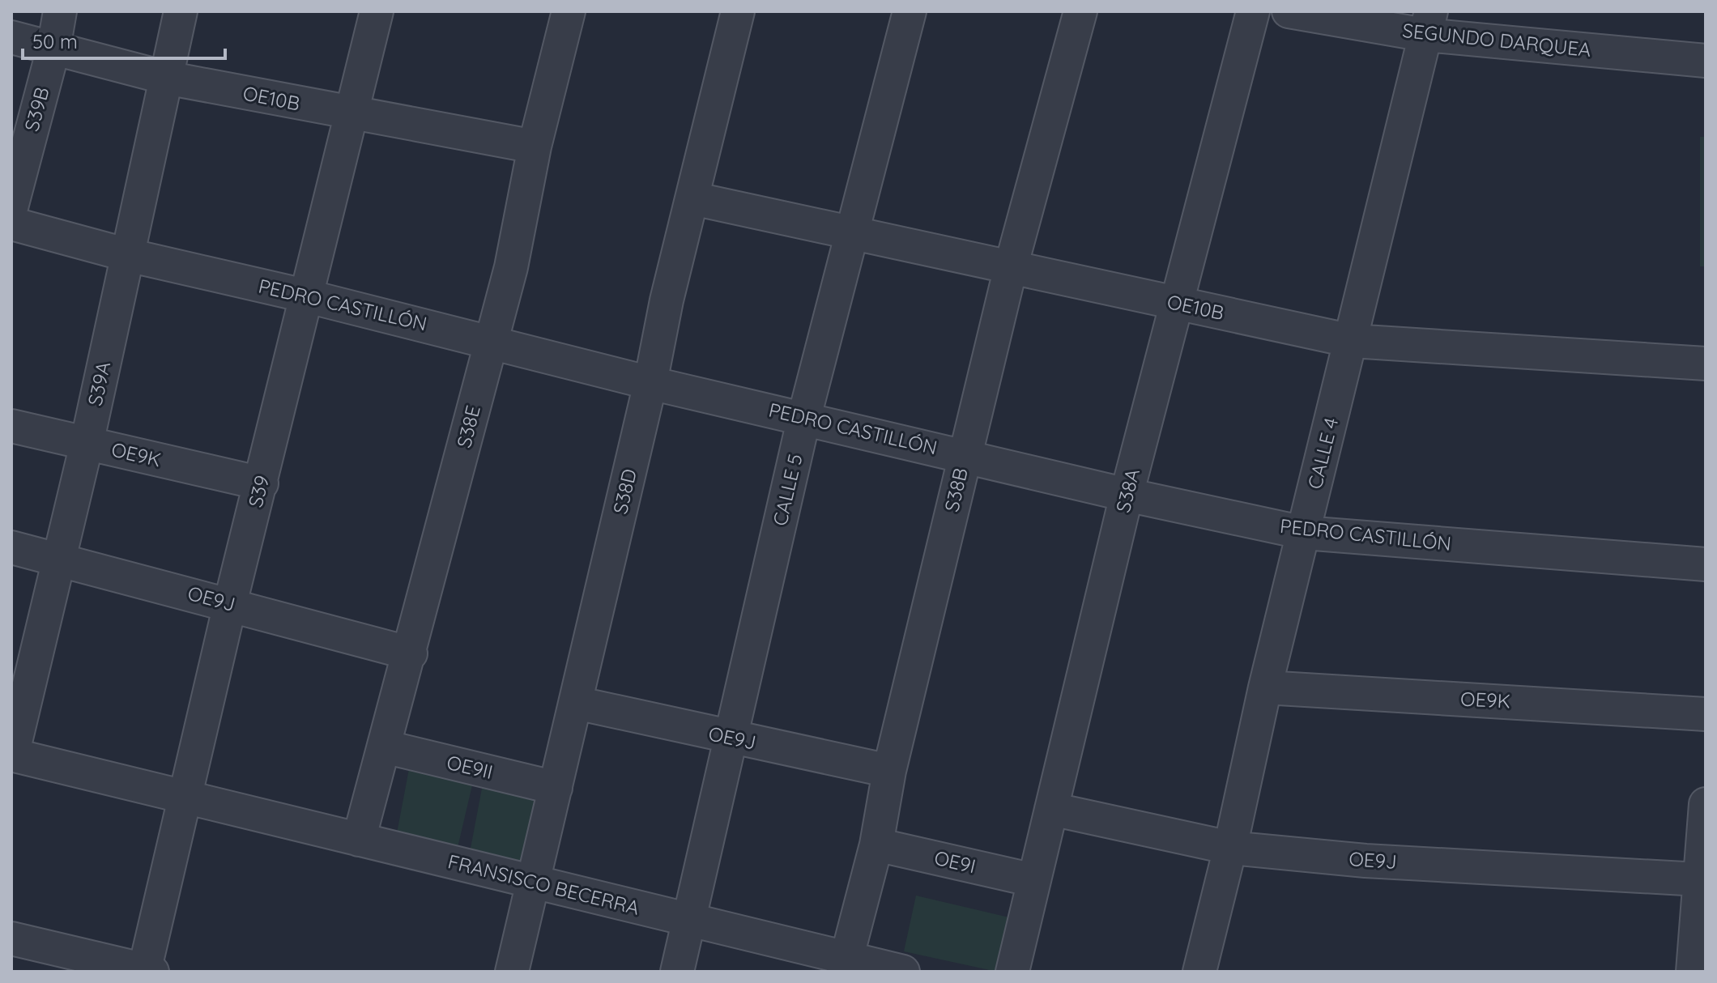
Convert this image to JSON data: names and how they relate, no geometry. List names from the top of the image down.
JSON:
{
  "streets": {
    "street": [
      "SEGUNDO DARQUEA",
      "OE10B",
      "S39B",
      "PEDRO CASTILLÓN",
      "S39A",
      "S38E",
      "CALLE 4",
      "OE9K",
      "CALLE 5",
      "S38B",
      "S38A",
      "S39",
      "S38D",
      "OE9J",
      "OE9II",
      "OE9I",
      "FRANSISCO BECERRA"
    ]
  },
  "crossings": [
    ["SEGUNDO DARQUEA", "CALLE 4"],
    ["OE10B", "S39B"],
    ["OE10B", "S39A"],
    ["OE10B", "S38E"],
    ["OE10B", "CALLE 4"],
    ["OE10B", "CALLE 5"],
    ["OE10B", "S38B"],
    ["OE10B", "S38A"],
    ["OE10B", "S39"],
    ["OE10B", "S38D"],
    ["PEDRO CASTILLÓN", "S39A"],
    ["PEDRO CASTILLÓN", "S38E"],
    ["PEDRO CASTILLÓN", "CALLE 4"],
    ["PEDRO CASTILLÓN", "CALLE 5"],
    ["PEDRO CASTILLÓN", "S38B"],
    ["PEDRO CASTILLÓN", "S38A"],
    ["PEDRO CASTILLÓN", "S39"],
    ["PEDRO CASTILLÓN", "S38D"],
    ["S39A", "OE9K"],
    ["S39A", "OE9J"],
    ["S39A", "FRANSISCO BECERRA"],
    ["S38E", "OE9J"],
    ["S38E", "OE9II"],
    ["S38E", "FRANSISCO BECERRA"],
    ["CALLE 4", "OE9K"],
    ["CALLE 4", "OE9J"],
    ["OE9K", "S39"],
    ["CALLE 5", "OE9J"],
    ["CALLE 5", "FRANSISCO BECERRA"],
    ["S38B", "OE9J"],
    ["S38B", "OE9I"],
    ["S38B", "FRANSISCO BECERRA"],
    ["S38A", "OE9J"],
    ["S38A", "OE9I"],
    ["S39", "OE9J"],
    ["S39", "FRANSISCO BECERRA"],
    ["S38D", "OE9J"],
    ["S38D", "OE9II"],
    ["S38D", "FRANSISCO BECERRA"]
  ],
  "scale_bar": "50 m"
}
